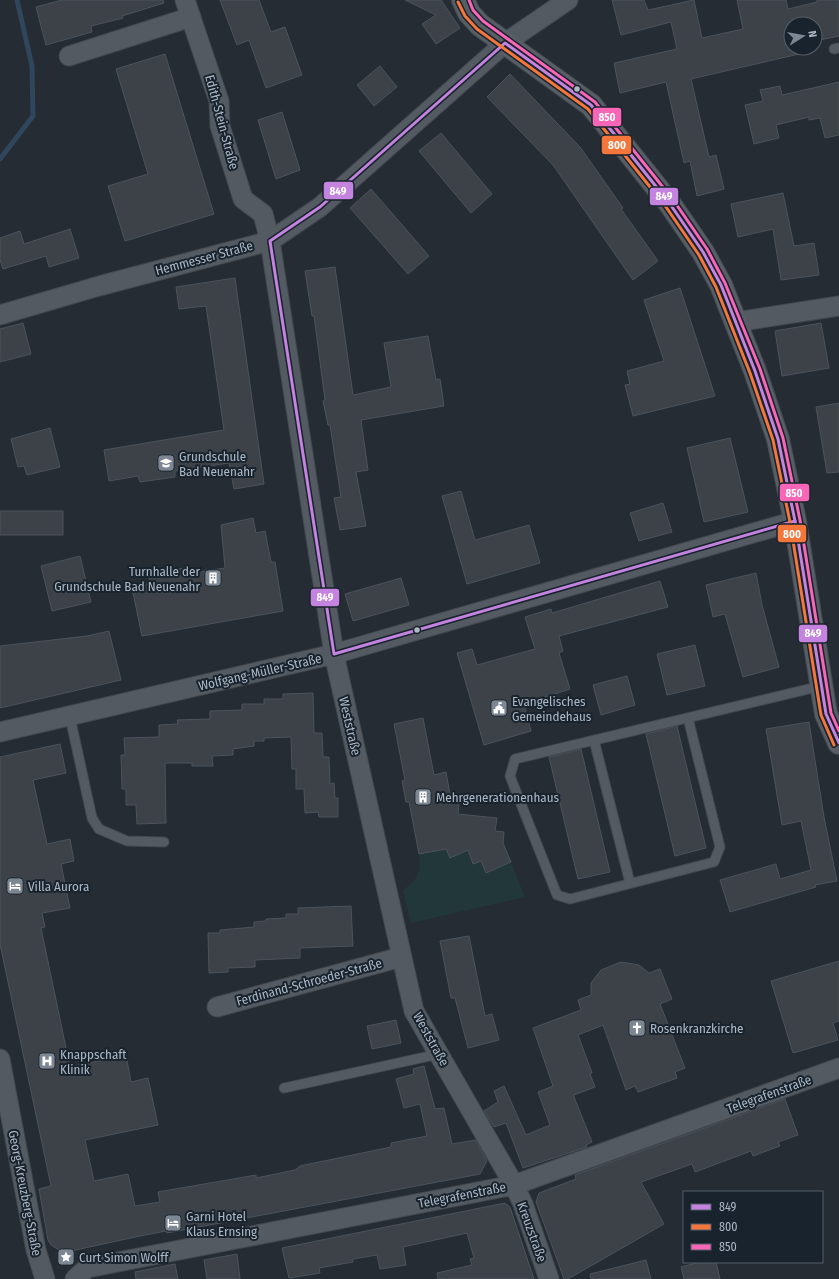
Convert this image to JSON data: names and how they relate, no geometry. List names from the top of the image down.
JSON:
{
  "streets": {
    "street": [
      "Edith-Stein-Straße",
      "Hemmesser Straße",
      "Wolfgang-Müller-Straße",
      "Weststraße",
      "Ferdinand-Schroeder-Straße",
      "Telegrafenstraße",
      "Georg-Kreuzberg-Straße",
      "Kreuzstraße"
    ]
  },
  "crossings": [
    ["Edith-Stein-Straße", "Hemmesser Straße"],
    ["Edith-Stein-Straße", "Weststraße"],
    ["Hemmesser Straße", "Weststraße"],
    ["Wolfgang-Müller-Straße", "Weststraße"],
    ["Weststraße", "Ferdinand-Schroeder-Straße"],
    ["Weststraße", "Telegrafenstraße"],
    ["Weststraße", "Kreuzstraße"],
    ["Telegrafenstraße", "Kreuzstraße"]
  ],
  "places": {
    "school or university": ["Grundschule Bad Neuenahr"],
    "building": ["Turnhalle der Grundschule Bad Neuenahr", "Mehrgenerationenhaus"],
    "public building": ["Evangelisches Gemeindehaus"],
    "hotel": ["Villa Aurora", "Garni Hotel Klaus Ernsing"],
    "church": ["Rosenkranzkirche"],
    "hospital": ["Knappschaft Klinik"],
    "place": ["Curt Simon Wolff"]
  },
  "lines": ["transit line 850", "transit line 800", "transit line 849"],
  "legend": ["849", "800", "850"],
  "north": "right"
}
